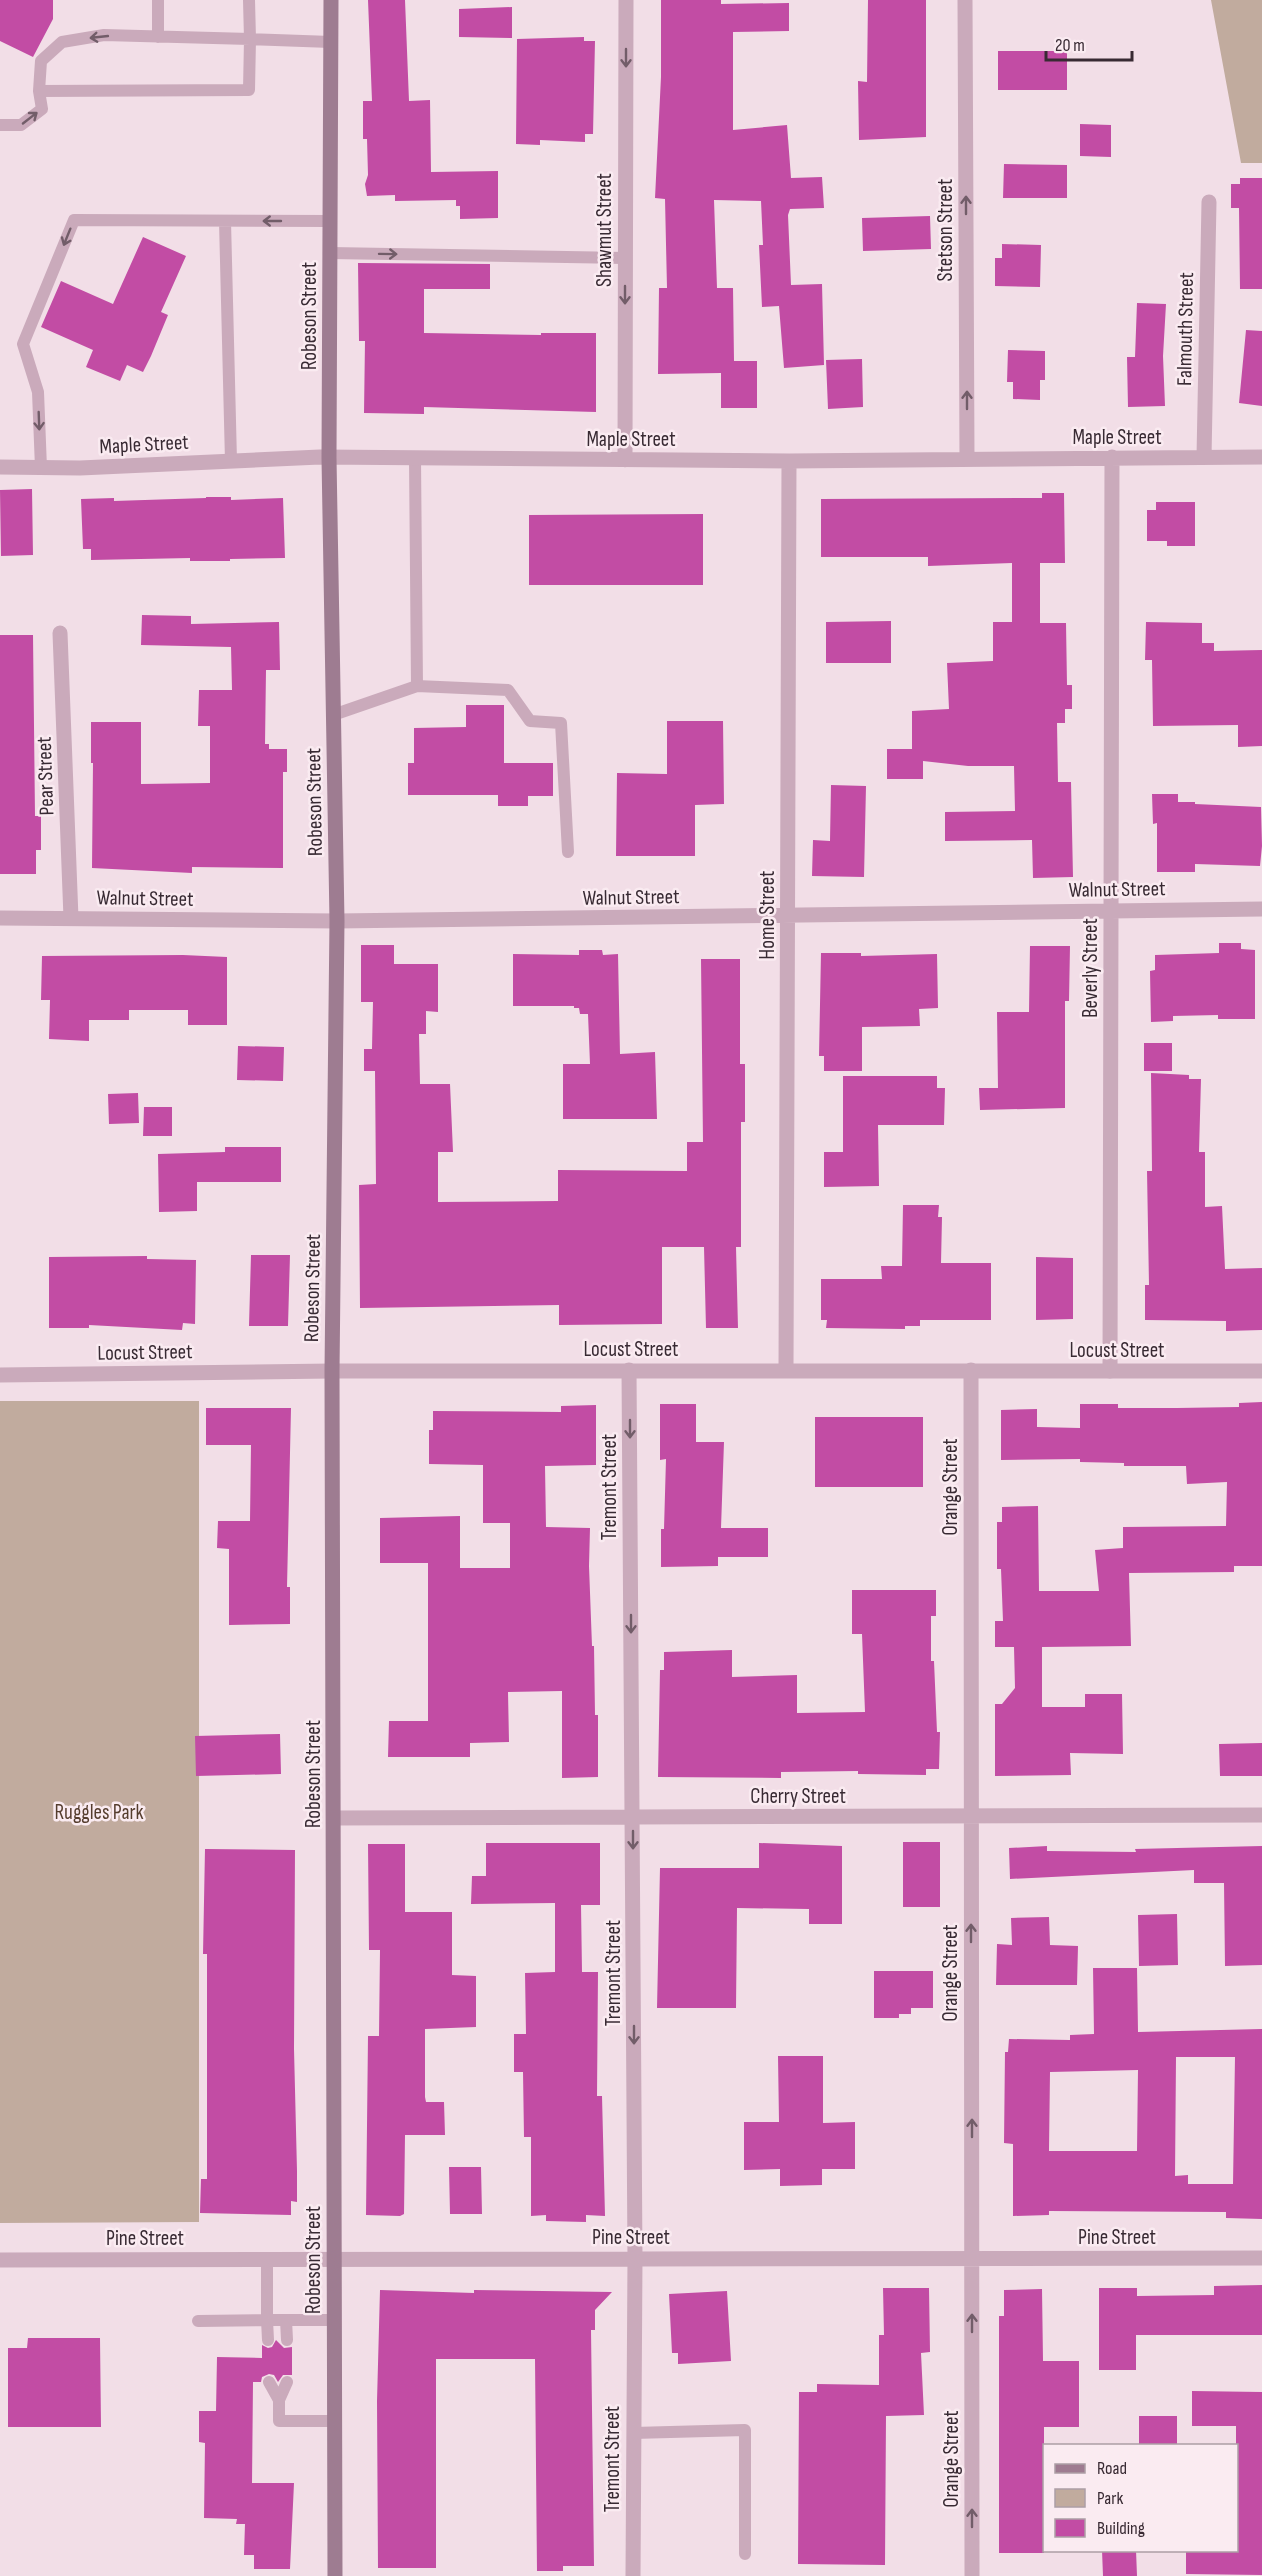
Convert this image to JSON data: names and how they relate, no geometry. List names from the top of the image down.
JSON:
{
  "streets": {
    "main road": ["Robeson Street"],
    "street": [
      "Shawmut Street",
      "Stetson Street",
      "Falmouth Street",
      "Maple Street",
      "Pear Street",
      "Walnut Street",
      "Home Street",
      "Beverly Street",
      "Locust Street",
      "Tremont Street",
      "Orange Street",
      "Cherry Street",
      "Pine Street"
    ]
  },
  "crossings": [
    ["Shawmut Street", "Maple Street"],
    ["Stetson Street", "Maple Street"],
    ["Robeson Street", "Maple Street"],
    ["Robeson Street", "Walnut Street"],
    ["Robeson Street", "Locust Street"],
    ["Robeson Street", "Cherry Street"],
    ["Robeson Street", "Pine Street"],
    ["Falmouth Street", "Maple Street"],
    ["Maple Street", "Home Street"],
    ["Maple Street", "Beverly Street"],
    ["Pear Street", "Walnut Street"],
    ["Walnut Street", "Home Street"],
    ["Walnut Street", "Beverly Street"],
    ["Home Street", "Locust Street"],
    ["Beverly Street", "Locust Street"],
    ["Locust Street", "Tremont Street"],
    ["Locust Street", "Orange Street"],
    ["Tremont Street", "Cherry Street"],
    ["Tremont Street", "Pine Street"],
    ["Orange Street", "Cherry Street"],
    ["Orange Street", "Pine Street"]
  ],
  "one_way": [
    "Shawmut Street",
    "Stetson Street",
    "Tremont Street",
    "Orange Street"
  ],
  "parks": ["Ruggles Park"],
  "legend": ["Road", "Park", "Building"],
  "scale_bar": "20 m"
}
